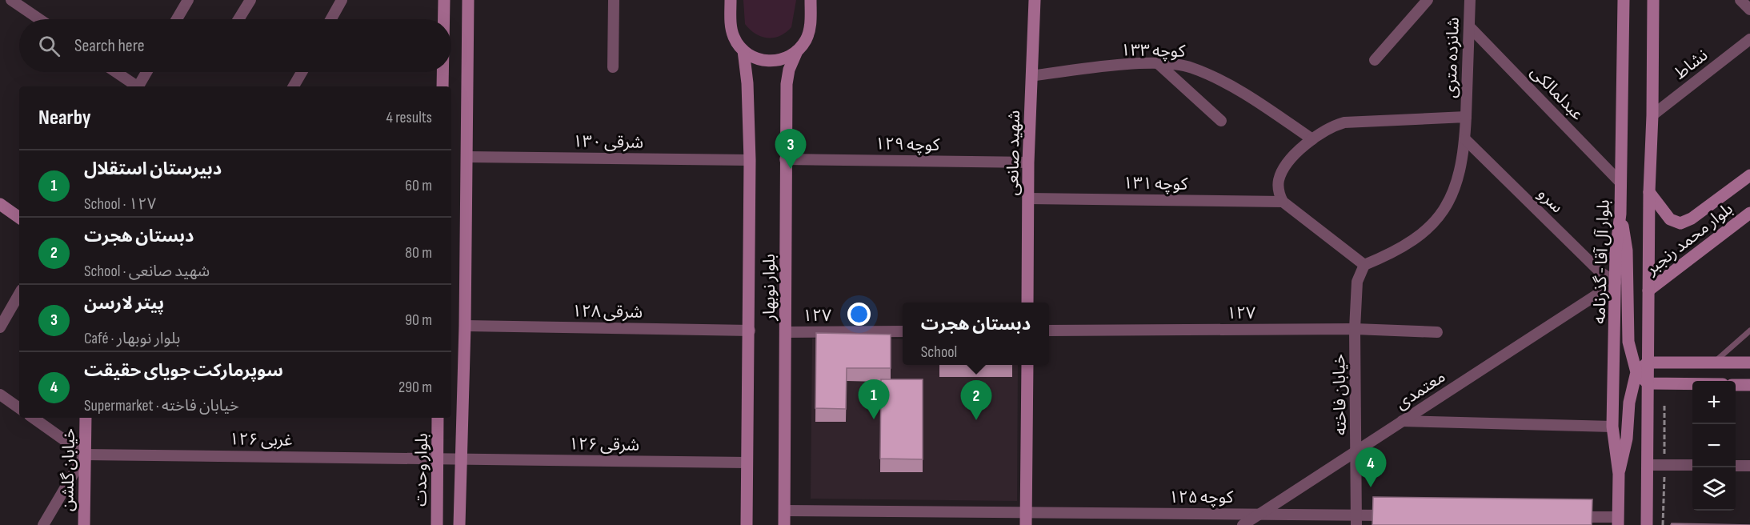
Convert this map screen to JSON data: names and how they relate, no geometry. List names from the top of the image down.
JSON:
{
  "streets": {
    "main road": [
      "شهید صانعی",
      "بلوار محمد رنجبر",
      "بلوار آل آقا - گذرنامه",
      "بلوار نوبهار",
      "خیابان گلشن",
      "بلوار وحدت"
    ],
    "street": [
      "کوچه ۱۳۳",
      "شانزده متری",
      "نشاط",
      "عبدلمالکی",
      "۱۳۰ شرقی",
      "کوچه ۱۲۹",
      "کوچه ۱۳۱",
      "سرو",
      "۱۲۸ شرقی",
      "۱۲۷",
      "معتمدی",
      "خیابان فاخته",
      "۱۲۶ غربی",
      "۱۲۶ شرقی",
      "کوچه ۱۲۵"
    ]
  },
  "crossings": [
    ["کوچه ۱۳۳", "شهید صانعی"],
    ["شانزده متری", "عبدلمالکی"],
    ["شانزده متری", "سرو"],
    ["شانزده متری", "خیابان فاخته"],
    ["عبدلمالکی", "بلوار آل آقا - گذرنامه"],
    ["۱۳۰ شرقی", "بلوار نوبهار"],
    ["کوچه ۱۲۹", "شهید صانعی"],
    ["کوچه ۱۲۹", "بلوار نوبهار"],
    ["شهید صانعی", "کوچه ۱۳۱"],
    ["سرو", "بلوار آل آقا - گذرنامه"],
    ["سرو", "معتمدی"],
    ["بلوار آل آقا - گذرنامه", "معتمدی"],
    ["بلوار نوبهار", "۱۲۸ شرقی"],
    ["بلوار نوبهار", "۱۲۷"],
    ["بلوار نوبهار", "۱۲۶ شرقی"],
    ["بلوار نوبهار", "کوچه ۱۲۵"],
    ["۱۲۷", "خیابان فاخته"],
    ["معتمدی", "خیابان فاخته"],
    ["معتمدی", "کوچه ۱۲۵"],
    ["خیابان فاخته", "کوچه ۱۲۵"],
    ["۱۲۶ غربی", "۱۲۶ شرقی"],
    ["۱۲۶ غربی", "خیابان گلشن"],
    ["۱۲۶ غربی", "بلوار وحدت"]
  ],
  "page": {
    "search": "Search here",
    "heading": ["Nearby", "4 results"],
    "pins": [
      "3",
      "1",
      "2",
      "4"
    ],
    "list": [
      {
        "mark": "1",
        "name": "دبیرستان استقلال",
        "note": "School · ۱۲۷",
        "value": "60 m"
      },
      {
        "mark": "2",
        "name": "دبستان هجرت",
        "note": "School · شهید صانعی",
        "value": "80 m"
      },
      {
        "mark": "3",
        "name": "پیتر لارسن",
        "note": "Café · بلوار نوبهار",
        "value": "90 m"
      },
      {
        "mark": "4",
        "name": "سوپرمارکت جویای حقیقت",
        "note": "Supermarket · خیابان فاخته",
        "value": "290 m"
      }
    ],
    "popup": ["دبستان هجرت", "School"],
    "map_buttons": ["+", "−"]
  }
}
